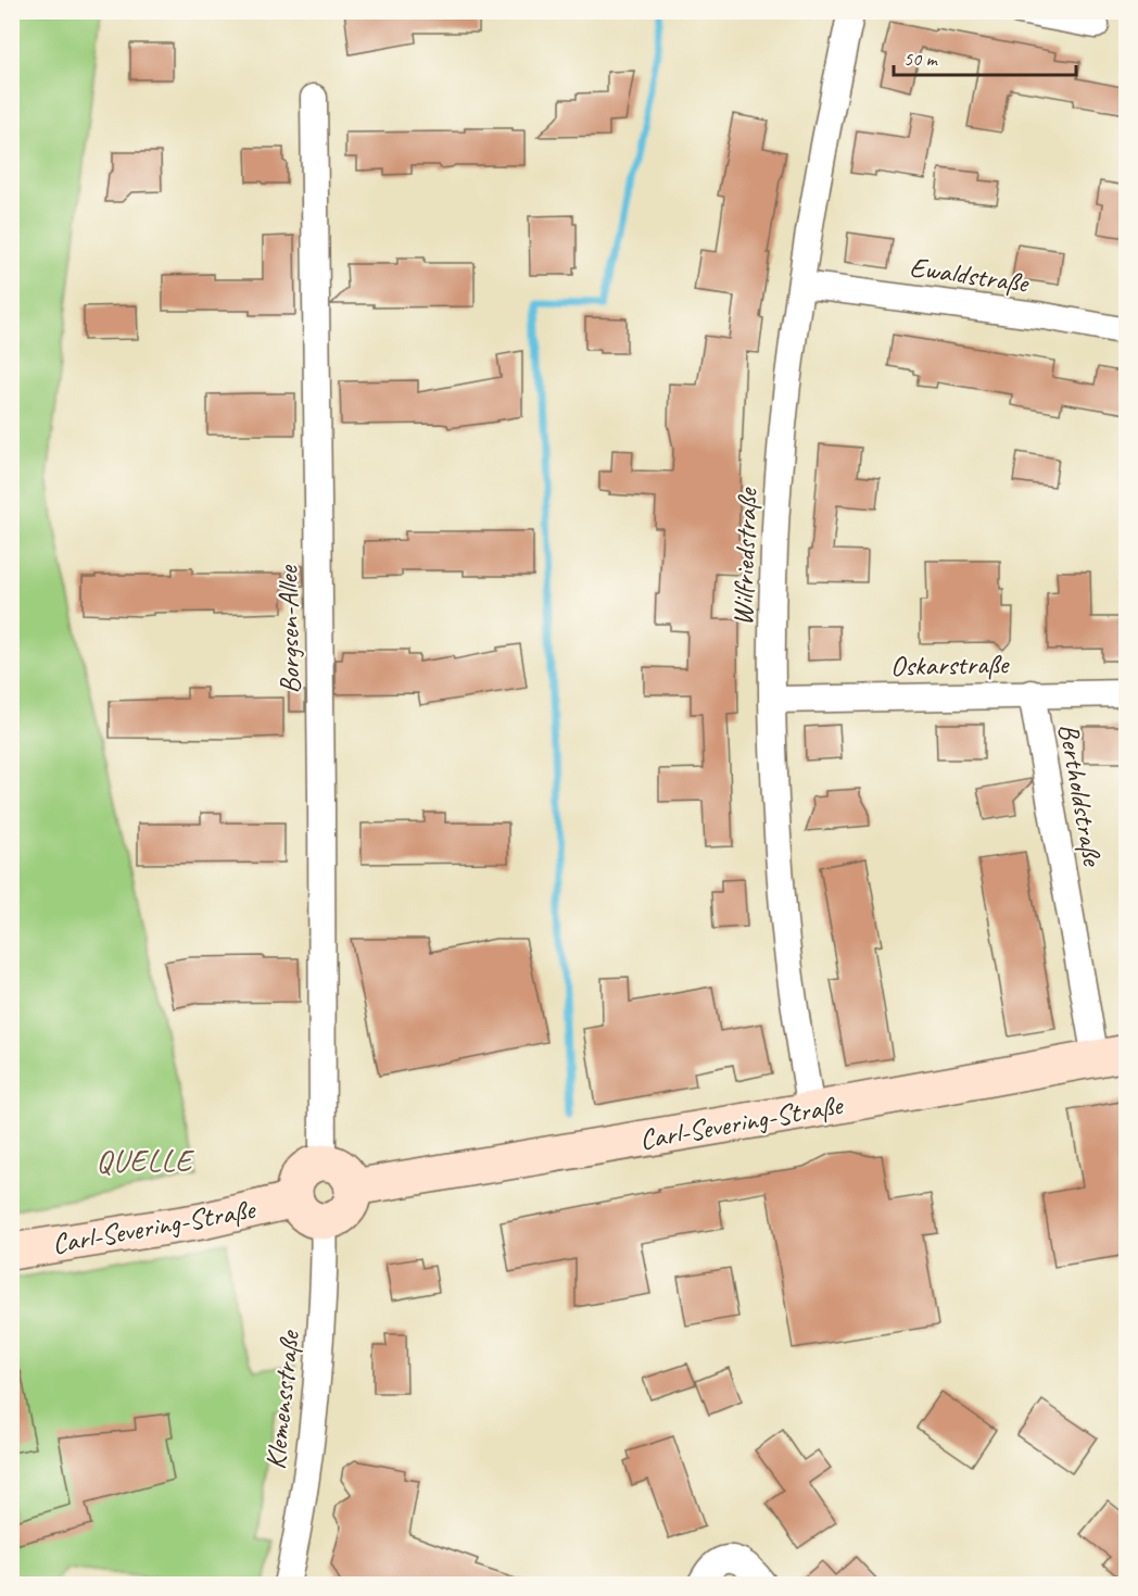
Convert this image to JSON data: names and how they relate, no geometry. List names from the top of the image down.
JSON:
{
  "streets": {
    "street": [
      "Ewaldstraße",
      "Wilfriedstraße",
      "Borgsen-Allee",
      "Oskarstraße",
      "Bertholdstraße",
      "Carl-Severing-Straße",
      "Klemensstraße"
    ]
  },
  "crossings": [
    ["Ewaldstraße", "Wilfriedstraße"],
    ["Wilfriedstraße", "Oskarstraße"],
    ["Wilfriedstraße", "Carl-Severing-Straße"],
    ["Borgsen-Allee", "Carl-Severing-Straße"],
    ["Borgsen-Allee", "Klemensstraße"],
    ["Oskarstraße", "Bertholdstraße"],
    ["Bertholdstraße", "Carl-Severing-Straße"],
    ["Carl-Severing-Straße", "Klemensstraße"]
  ],
  "districts": ["QUELLE"],
  "scale_bar": "50 m"
}
